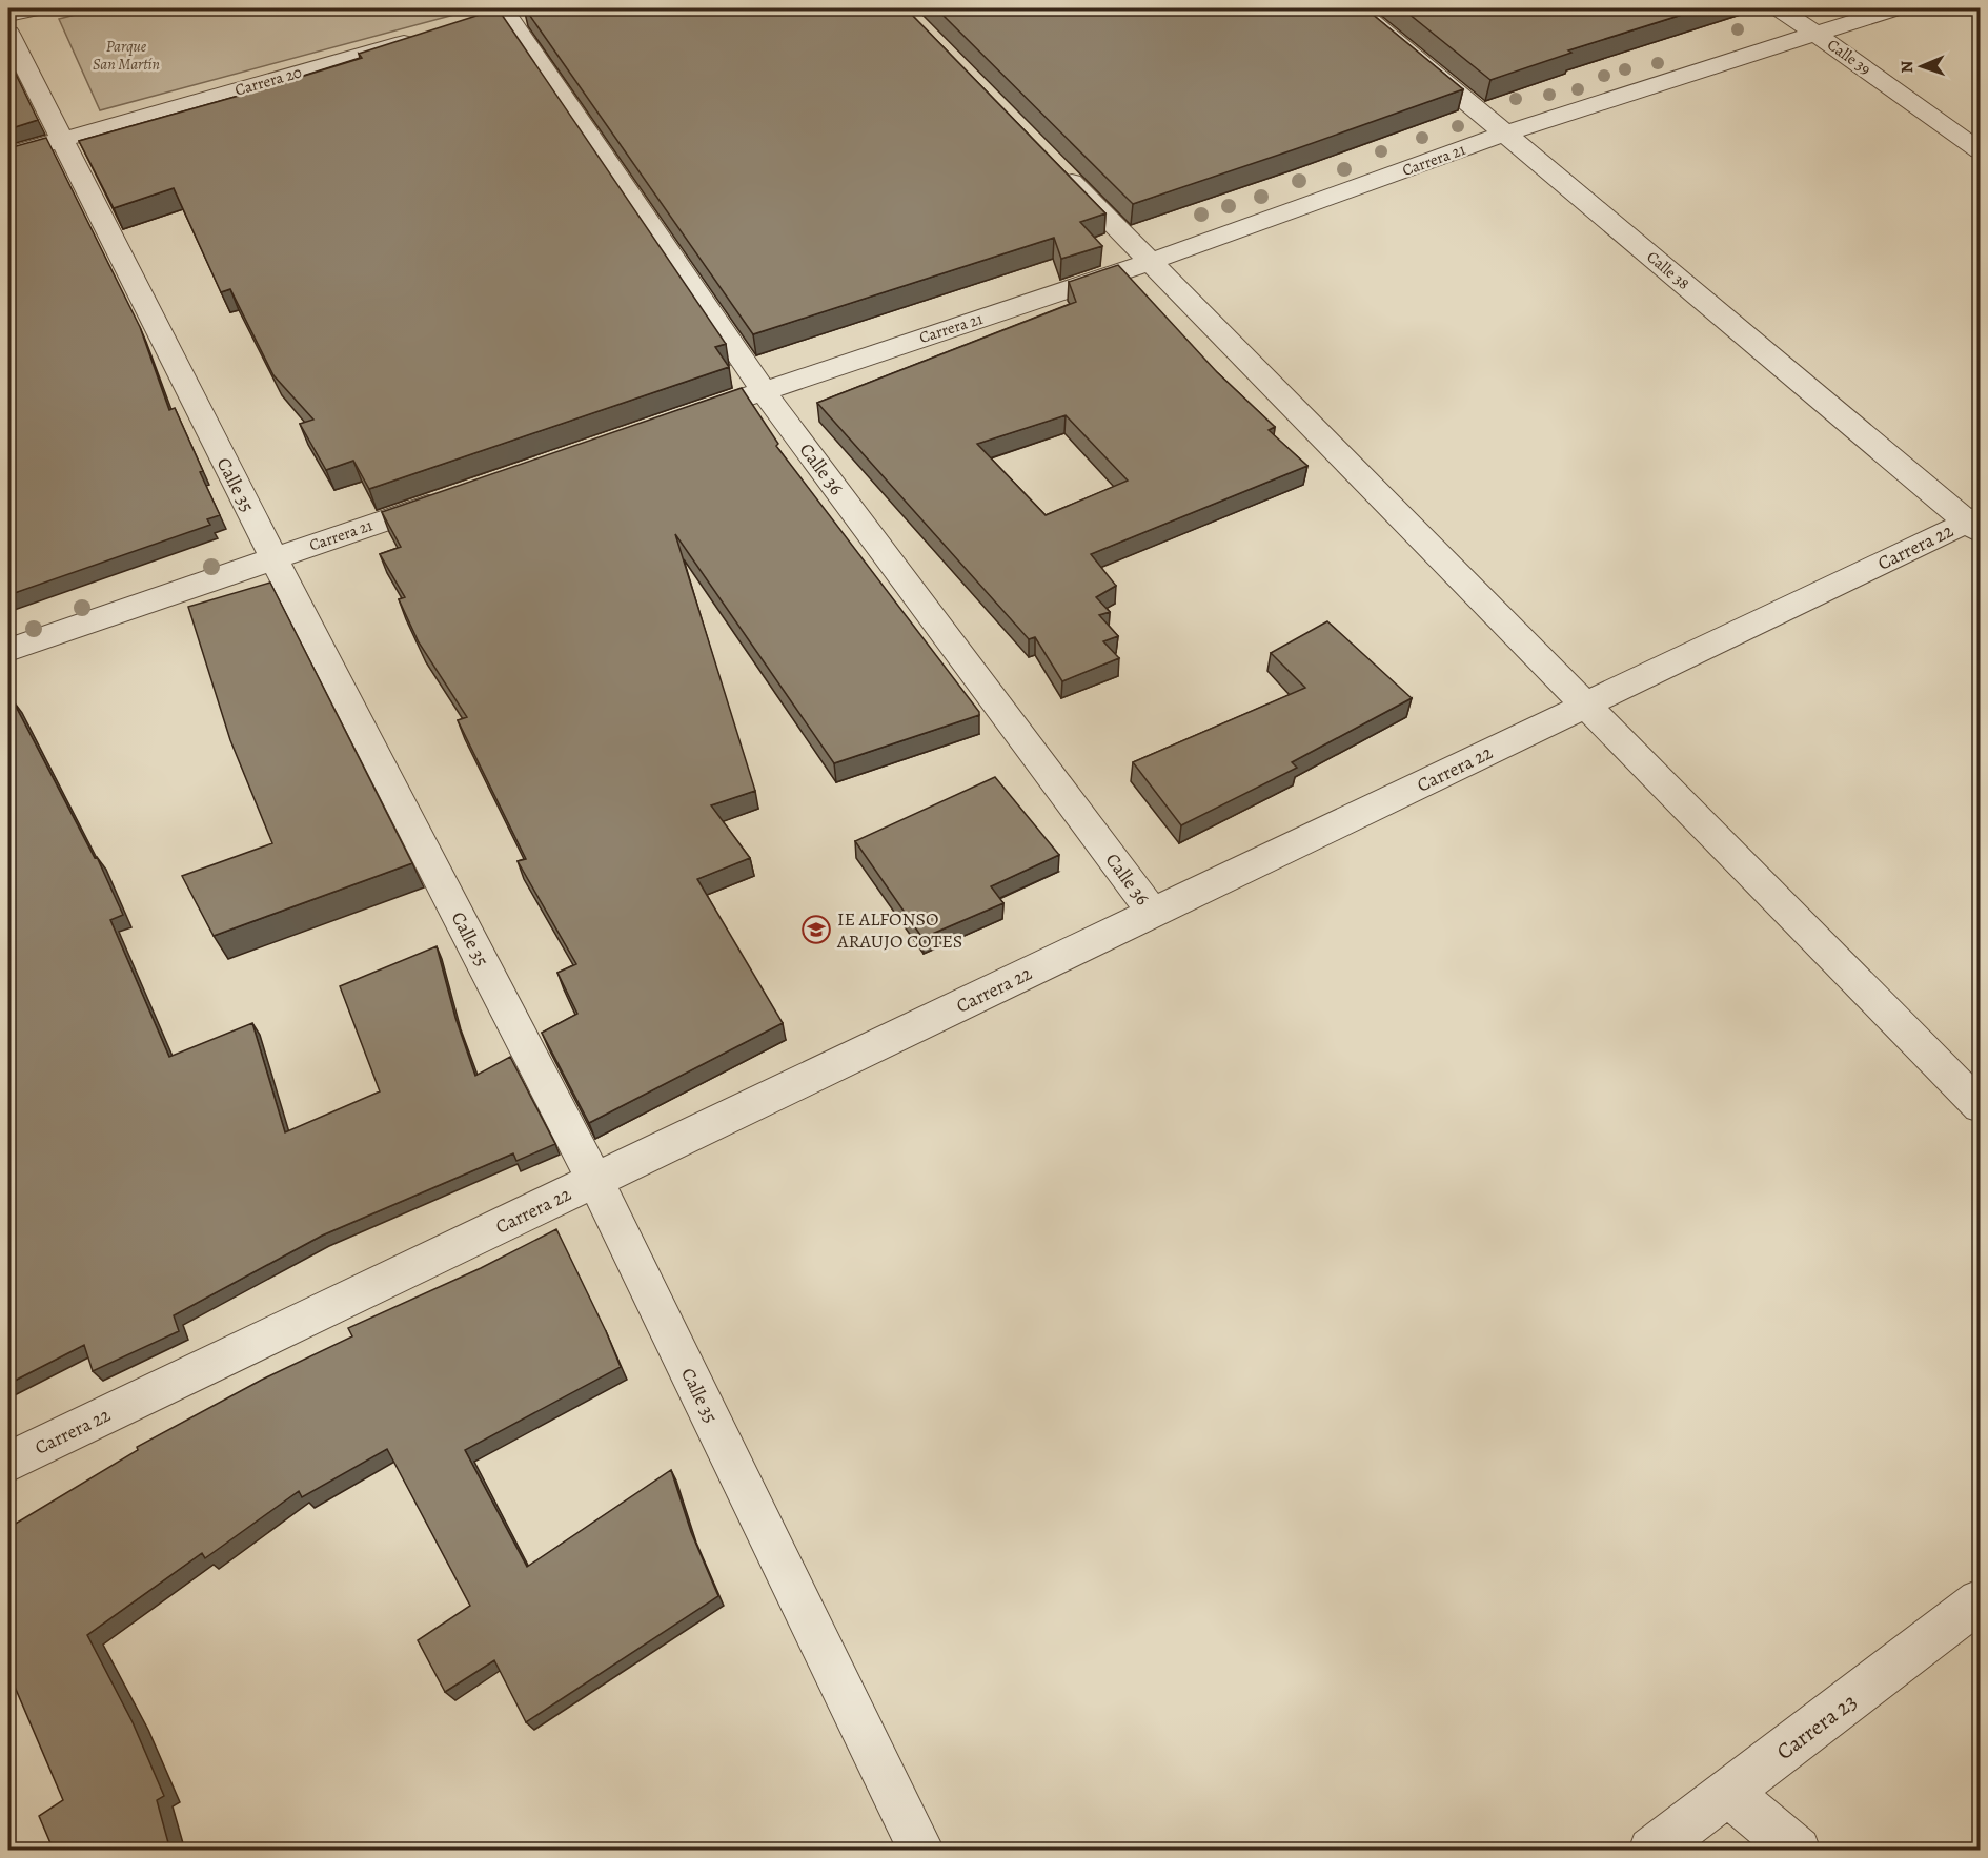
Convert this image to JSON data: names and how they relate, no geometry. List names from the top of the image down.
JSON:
{
  "streets": {
    "street": [
      "Calle 39",
      "Carrera 20",
      "Carrera 21",
      "Calle 38",
      "Calle 36",
      "Calle 35",
      "Carrera 22",
      "Carrera 23"
    ]
  },
  "crossings": [
    ["Calle 39", "Carrera 21"],
    ["Carrera 20", "Calle 35"],
    ["Carrera 21", "Calle 38"],
    ["Carrera 21", "Calle 36"],
    ["Carrera 21", "Calle 35"],
    ["Calle 38", "Carrera 22"],
    ["Calle 36", "Carrera 22"],
    ["Calle 35", "Carrera 22"]
  ],
  "parks": ["Parque San Martín"],
  "places": {
    "school or university": ["IE ALFONSO ARAUJO COTES"]
  },
  "north": "left"
}
